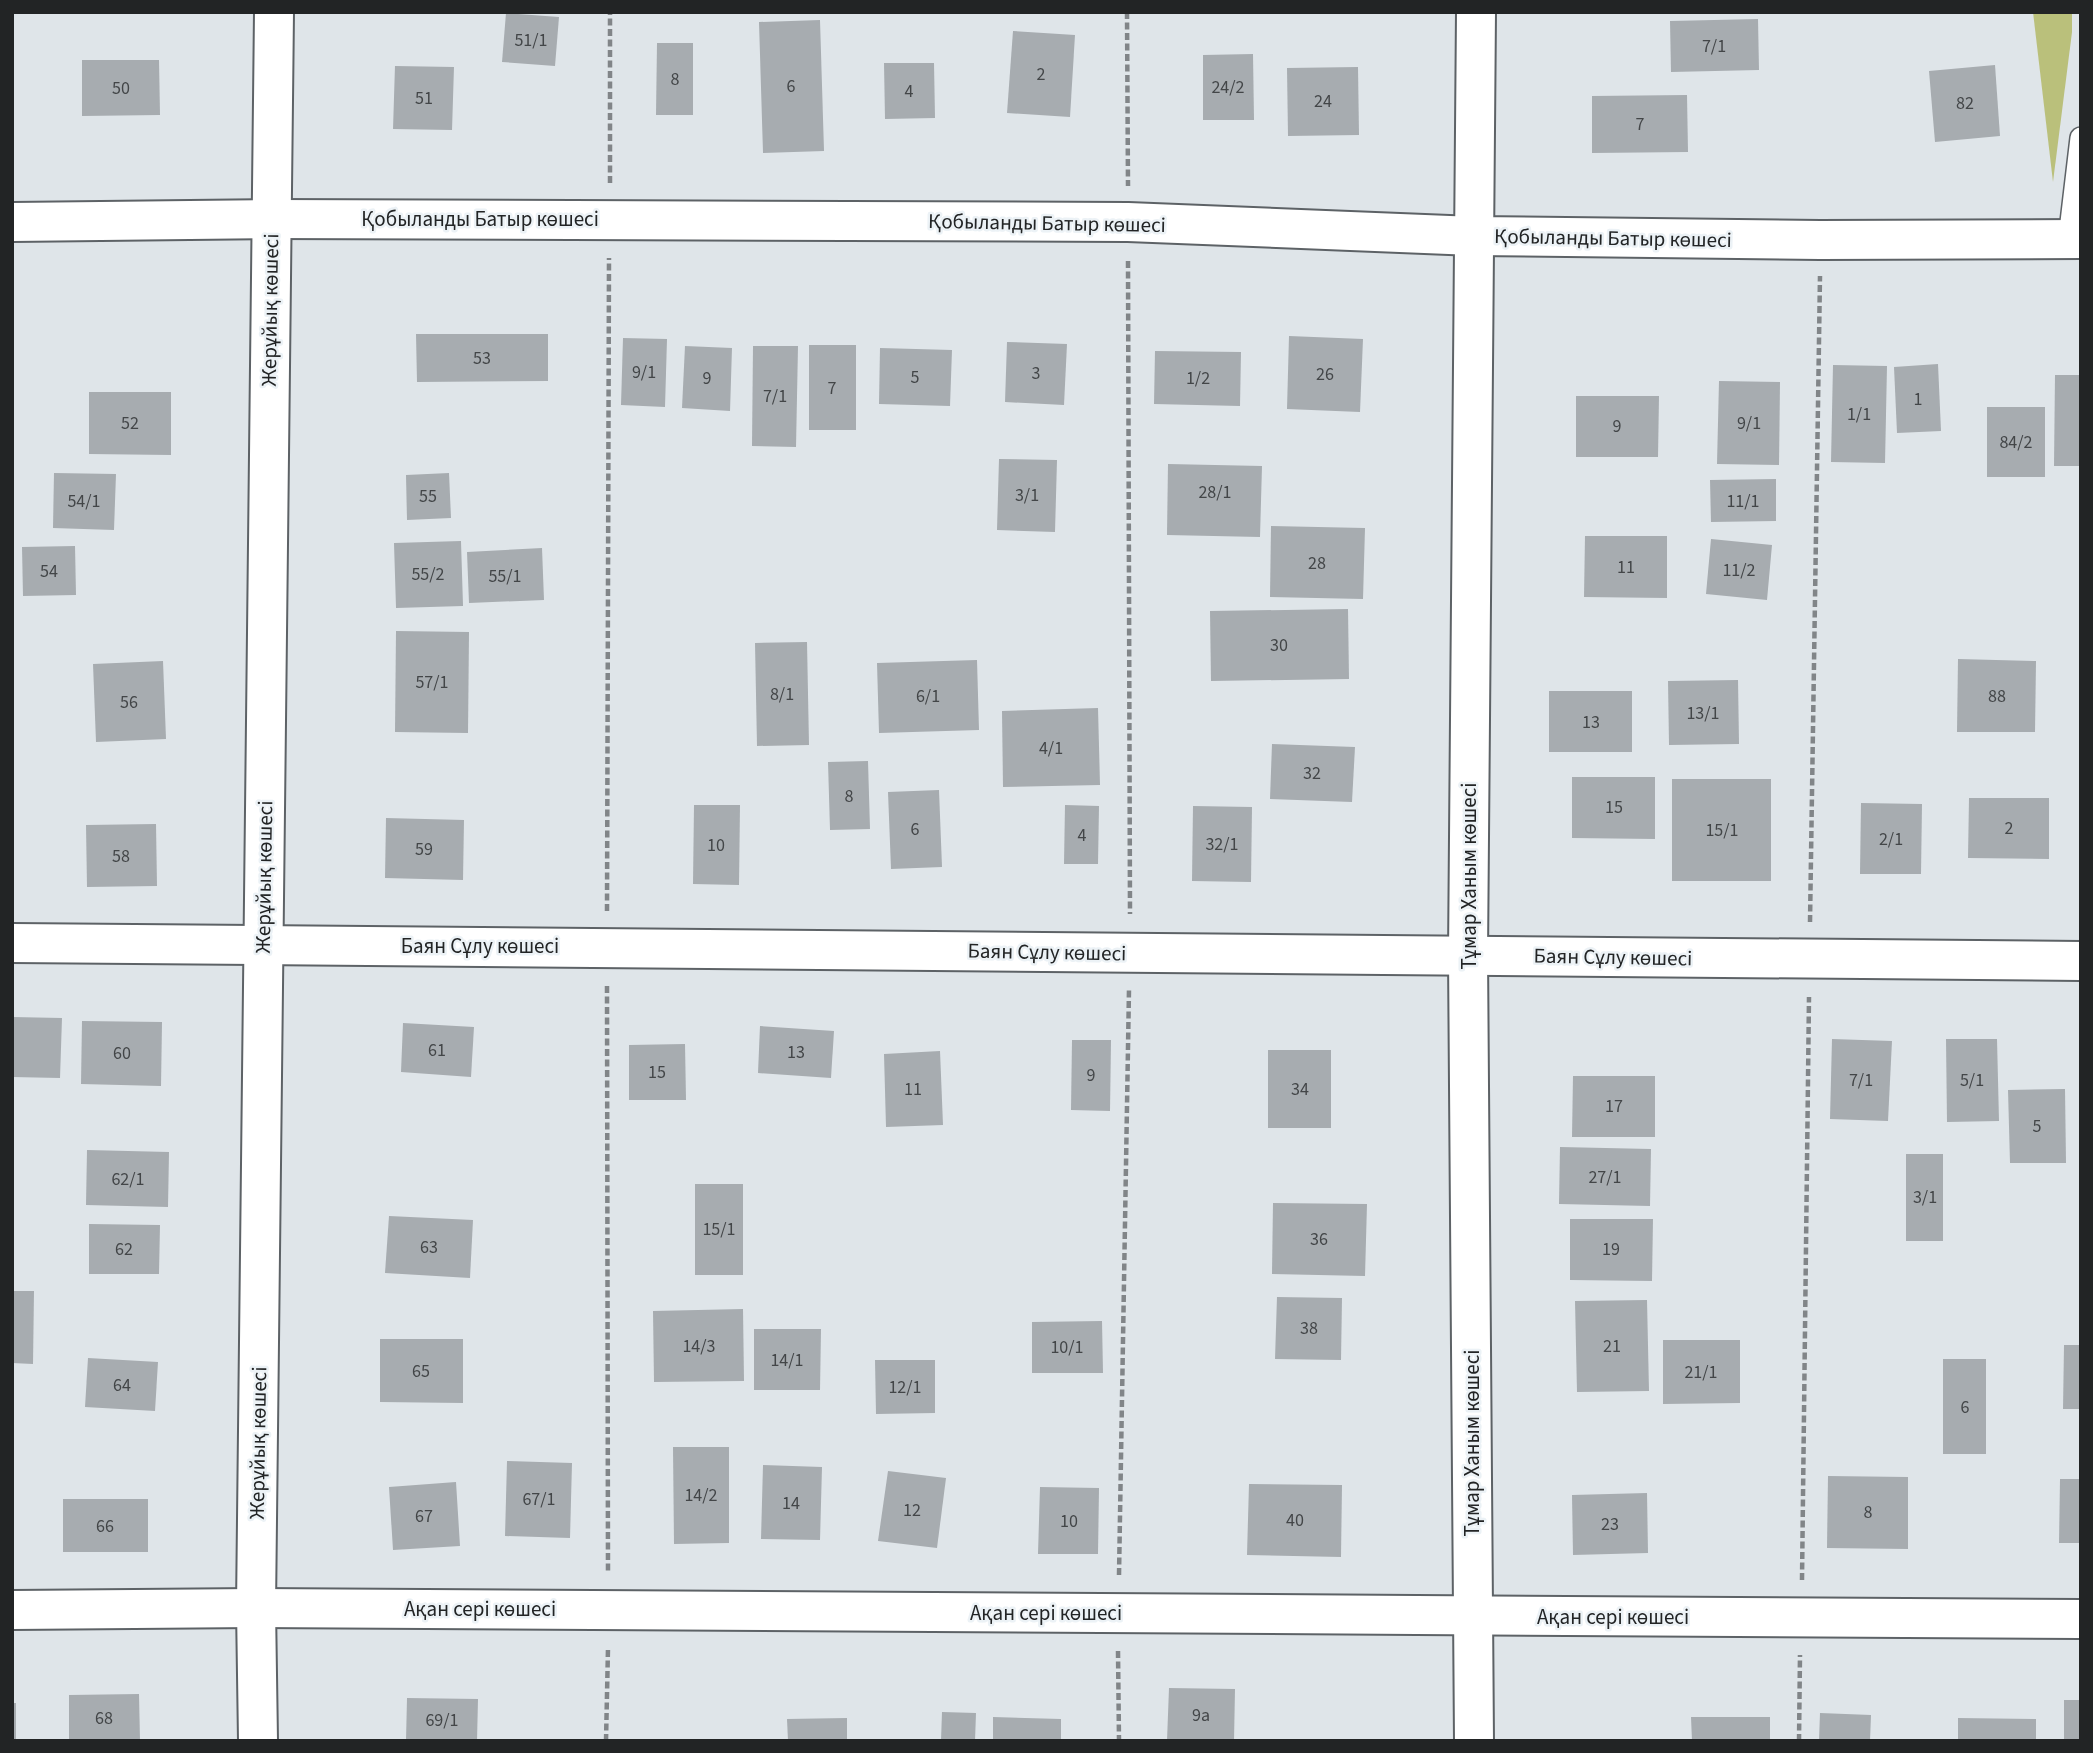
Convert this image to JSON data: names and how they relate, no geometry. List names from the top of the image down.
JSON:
{
  "streets": {
    "street": [
      "Қобыланды Батыр көшесі",
      "Жерұйық көшесі",
      "Тұмар Ханым көшесі",
      "Баян Сұлу көшесі",
      "Ақан сері көшесі"
    ]
  },
  "crossings": [
    ["Қобыланды Батыр көшесі", "Жерұйық көшесі"],
    ["Қобыланды Батыр көшесі", "Тұмар Ханым көшесі"],
    ["Жерұйық көшесі", "Баян Сұлу көшесі"],
    ["Жерұйық көшесі", "Ақан сері көшесі"],
    ["Тұмар Ханым көшесі", "Баян Сұлу көшесі"],
    ["Тұмар Ханым көшесі", "Ақан сері көшесі"]
  ],
  "house_numbers": [
    "51/1",
    "7/1",
    "2",
    "8",
    "6",
    "24/2",
    "50",
    "4",
    "51",
    "24",
    "82",
    "7",
    "53",
    "9/1",
    "3",
    "26",
    "5",
    "9",
    "1/2",
    "7",
    "7/1",
    "1",
    "1/1",
    "52",
    "9/1",
    "9",
    "84/2",
    "28/1",
    "3/1",
    "55",
    "54/1",
    "11/1",
    "28",
    "11",
    "11/2",
    "54",
    "55/2",
    "55/1",
    "30",
    "57/1",
    "8/1",
    "6/1",
    "88",
    "56",
    "13/1",
    "13",
    "4/1",
    "32",
    "8",
    "15",
    "2",
    "6",
    "15/1",
    "4",
    "2/1",
    "32/1",
    "10",
    "59",
    "58",
    "61",
    "13",
    "60",
    "15",
    "9",
    "7/1",
    "5/1",
    "11",
    "34",
    "17",
    "5",
    "27/1",
    "62/1",
    "3/1",
    "15/1",
    "36",
    "63",
    "62",
    "19",
    "38",
    "14/3",
    "21",
    "10/1",
    "14/1",
    "65",
    "21/1",
    "64",
    "12/1",
    "6",
    "14/2",
    "67/1",
    "14",
    "12",
    "8",
    "67",
    "40",
    "10",
    "23",
    "66",
    "9а",
    "68",
    "69/1"
  ]
}
